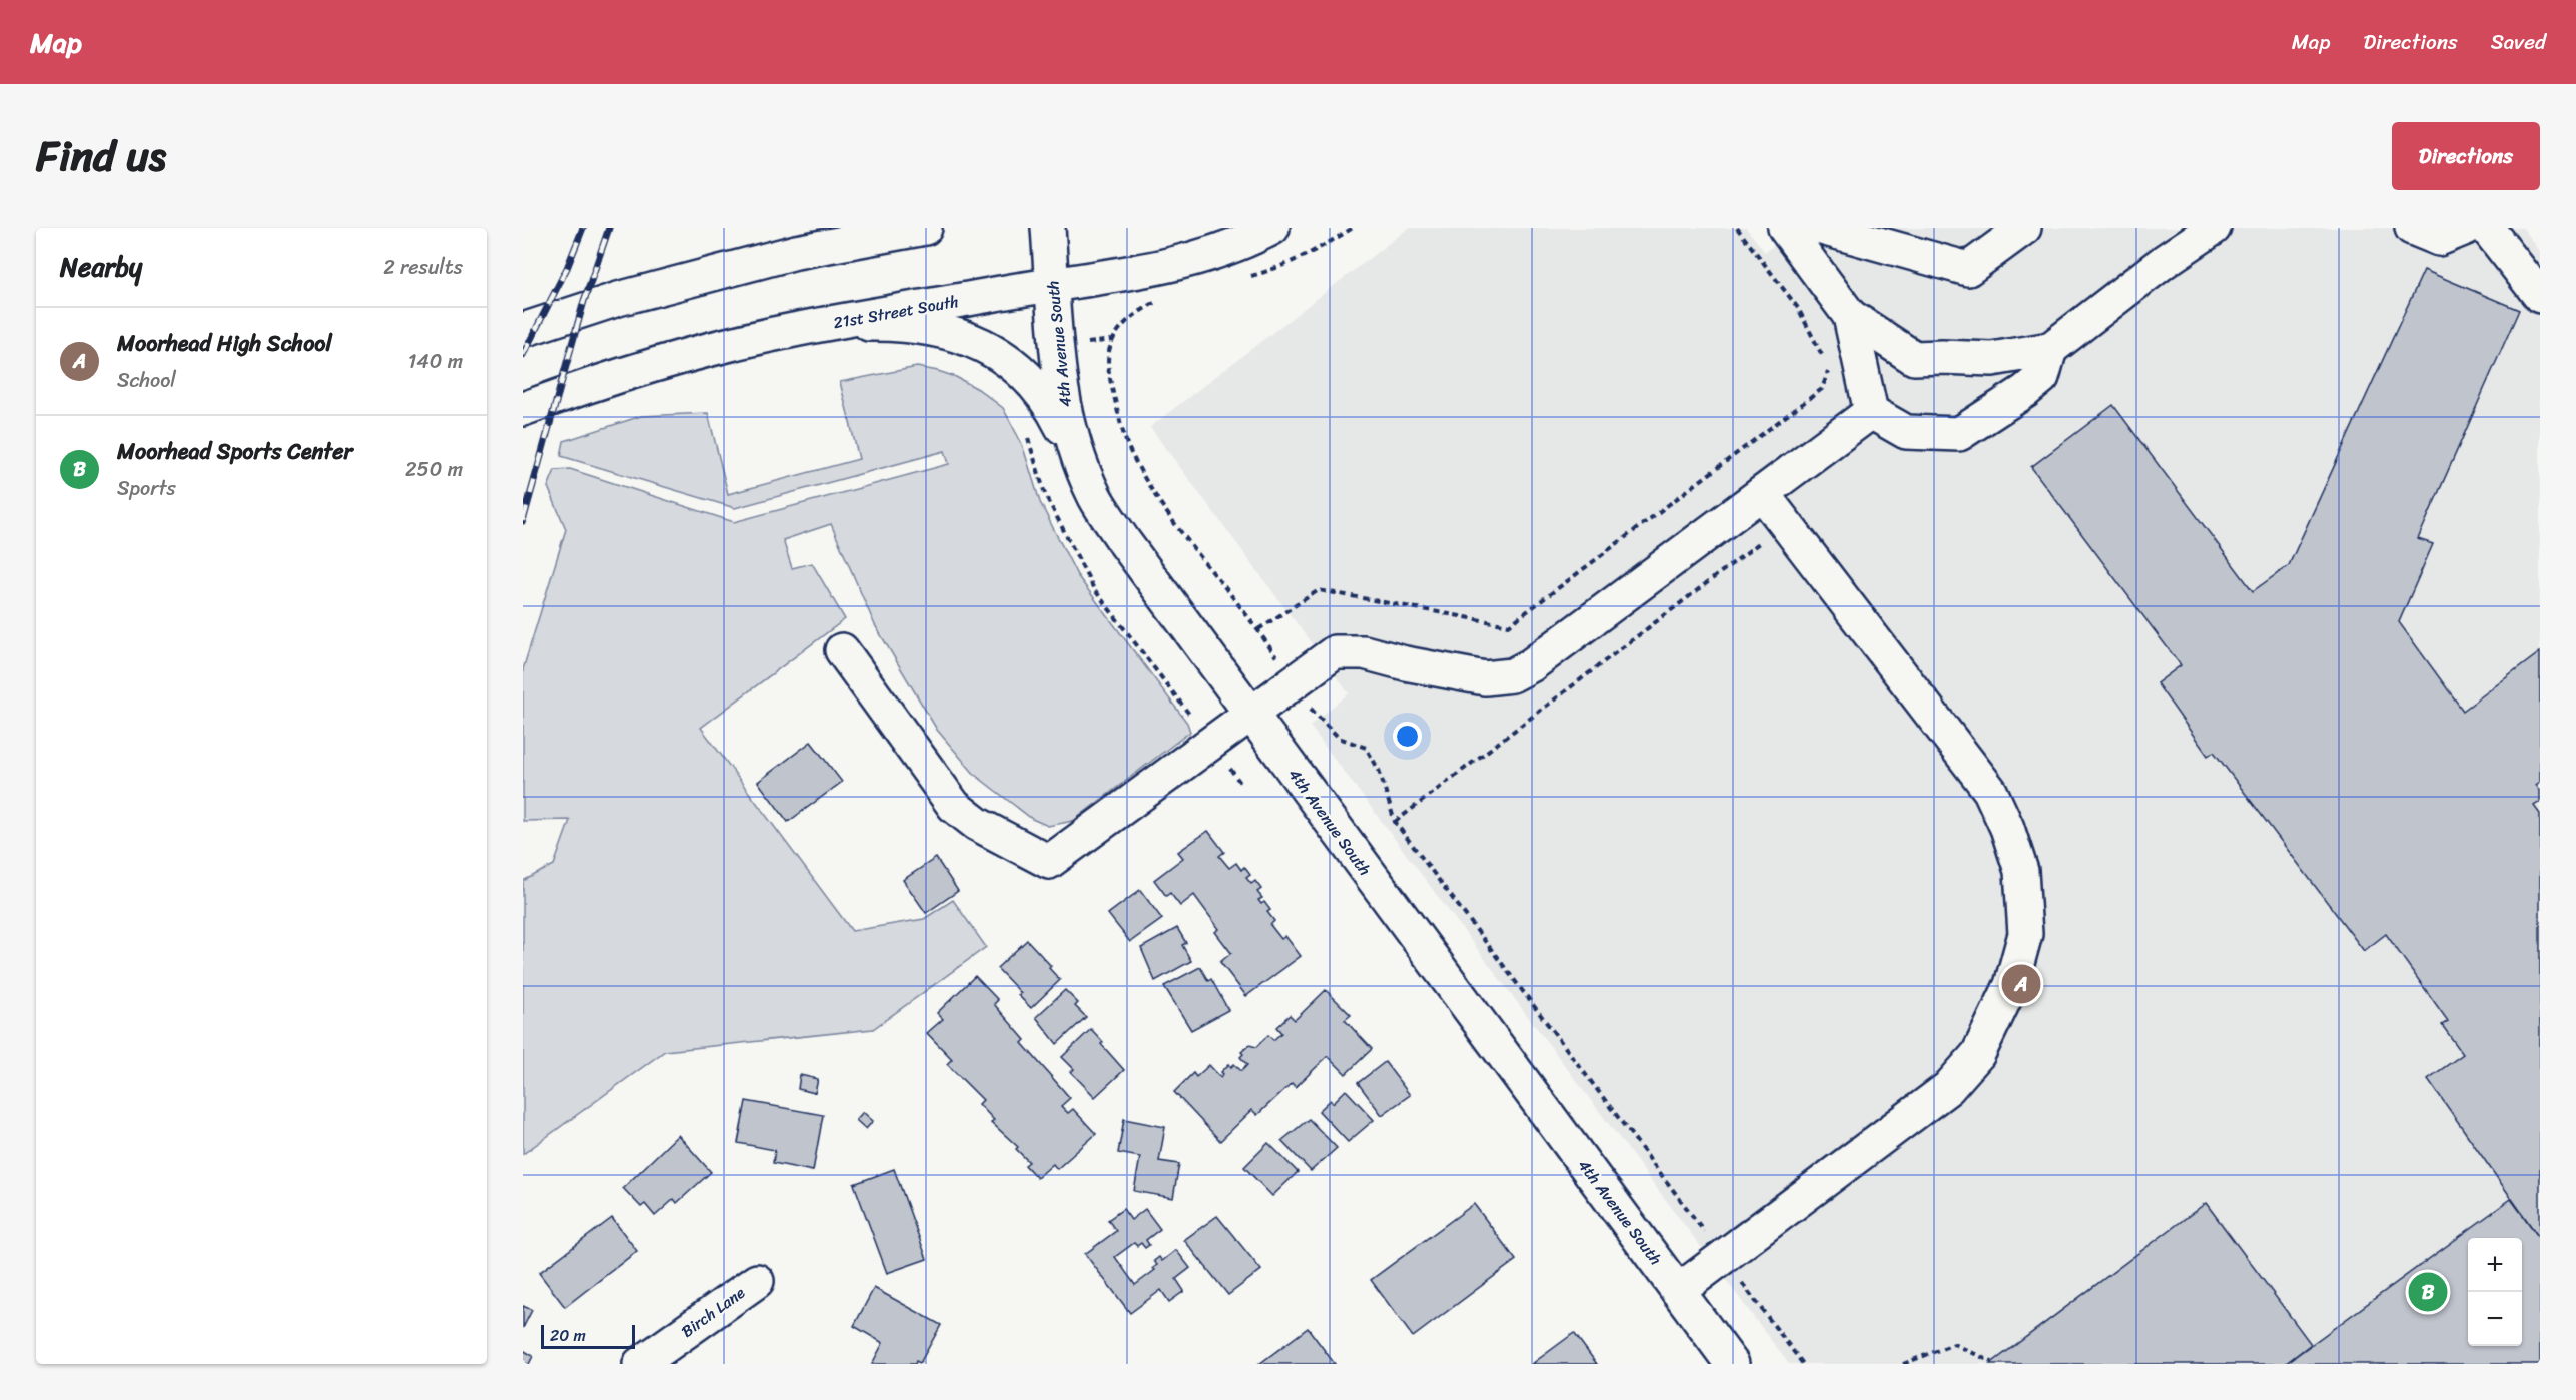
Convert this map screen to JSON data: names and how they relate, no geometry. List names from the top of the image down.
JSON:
{
  "streets": {
    "street": ["21st Street South", "4th Avenue South", "Birch Lane"]
  },
  "crossings": [
    ["21st Street South", "4th Avenue South"]
  ],
  "scale_bar": "20 m",
  "page": {
    "header": "Map",
    "nav": ["Map", "Directions", "Saved"],
    "title": "Find us",
    "buttons": "Directions",
    "heading": ["Nearby", "2 results"],
    "list": [
      {
        "mark": "A",
        "name": "Moorhead High School",
        "note": "School",
        "value": "140 m"
      },
      {
        "mark": "B",
        "name": "Moorhead Sports Center",
        "note": "Sports",
        "value": "250 m"
      }
    ],
    "pins": ["A", "B"],
    "map_buttons": ["+", "−"],
    "scale": "20 m"
  }
}
